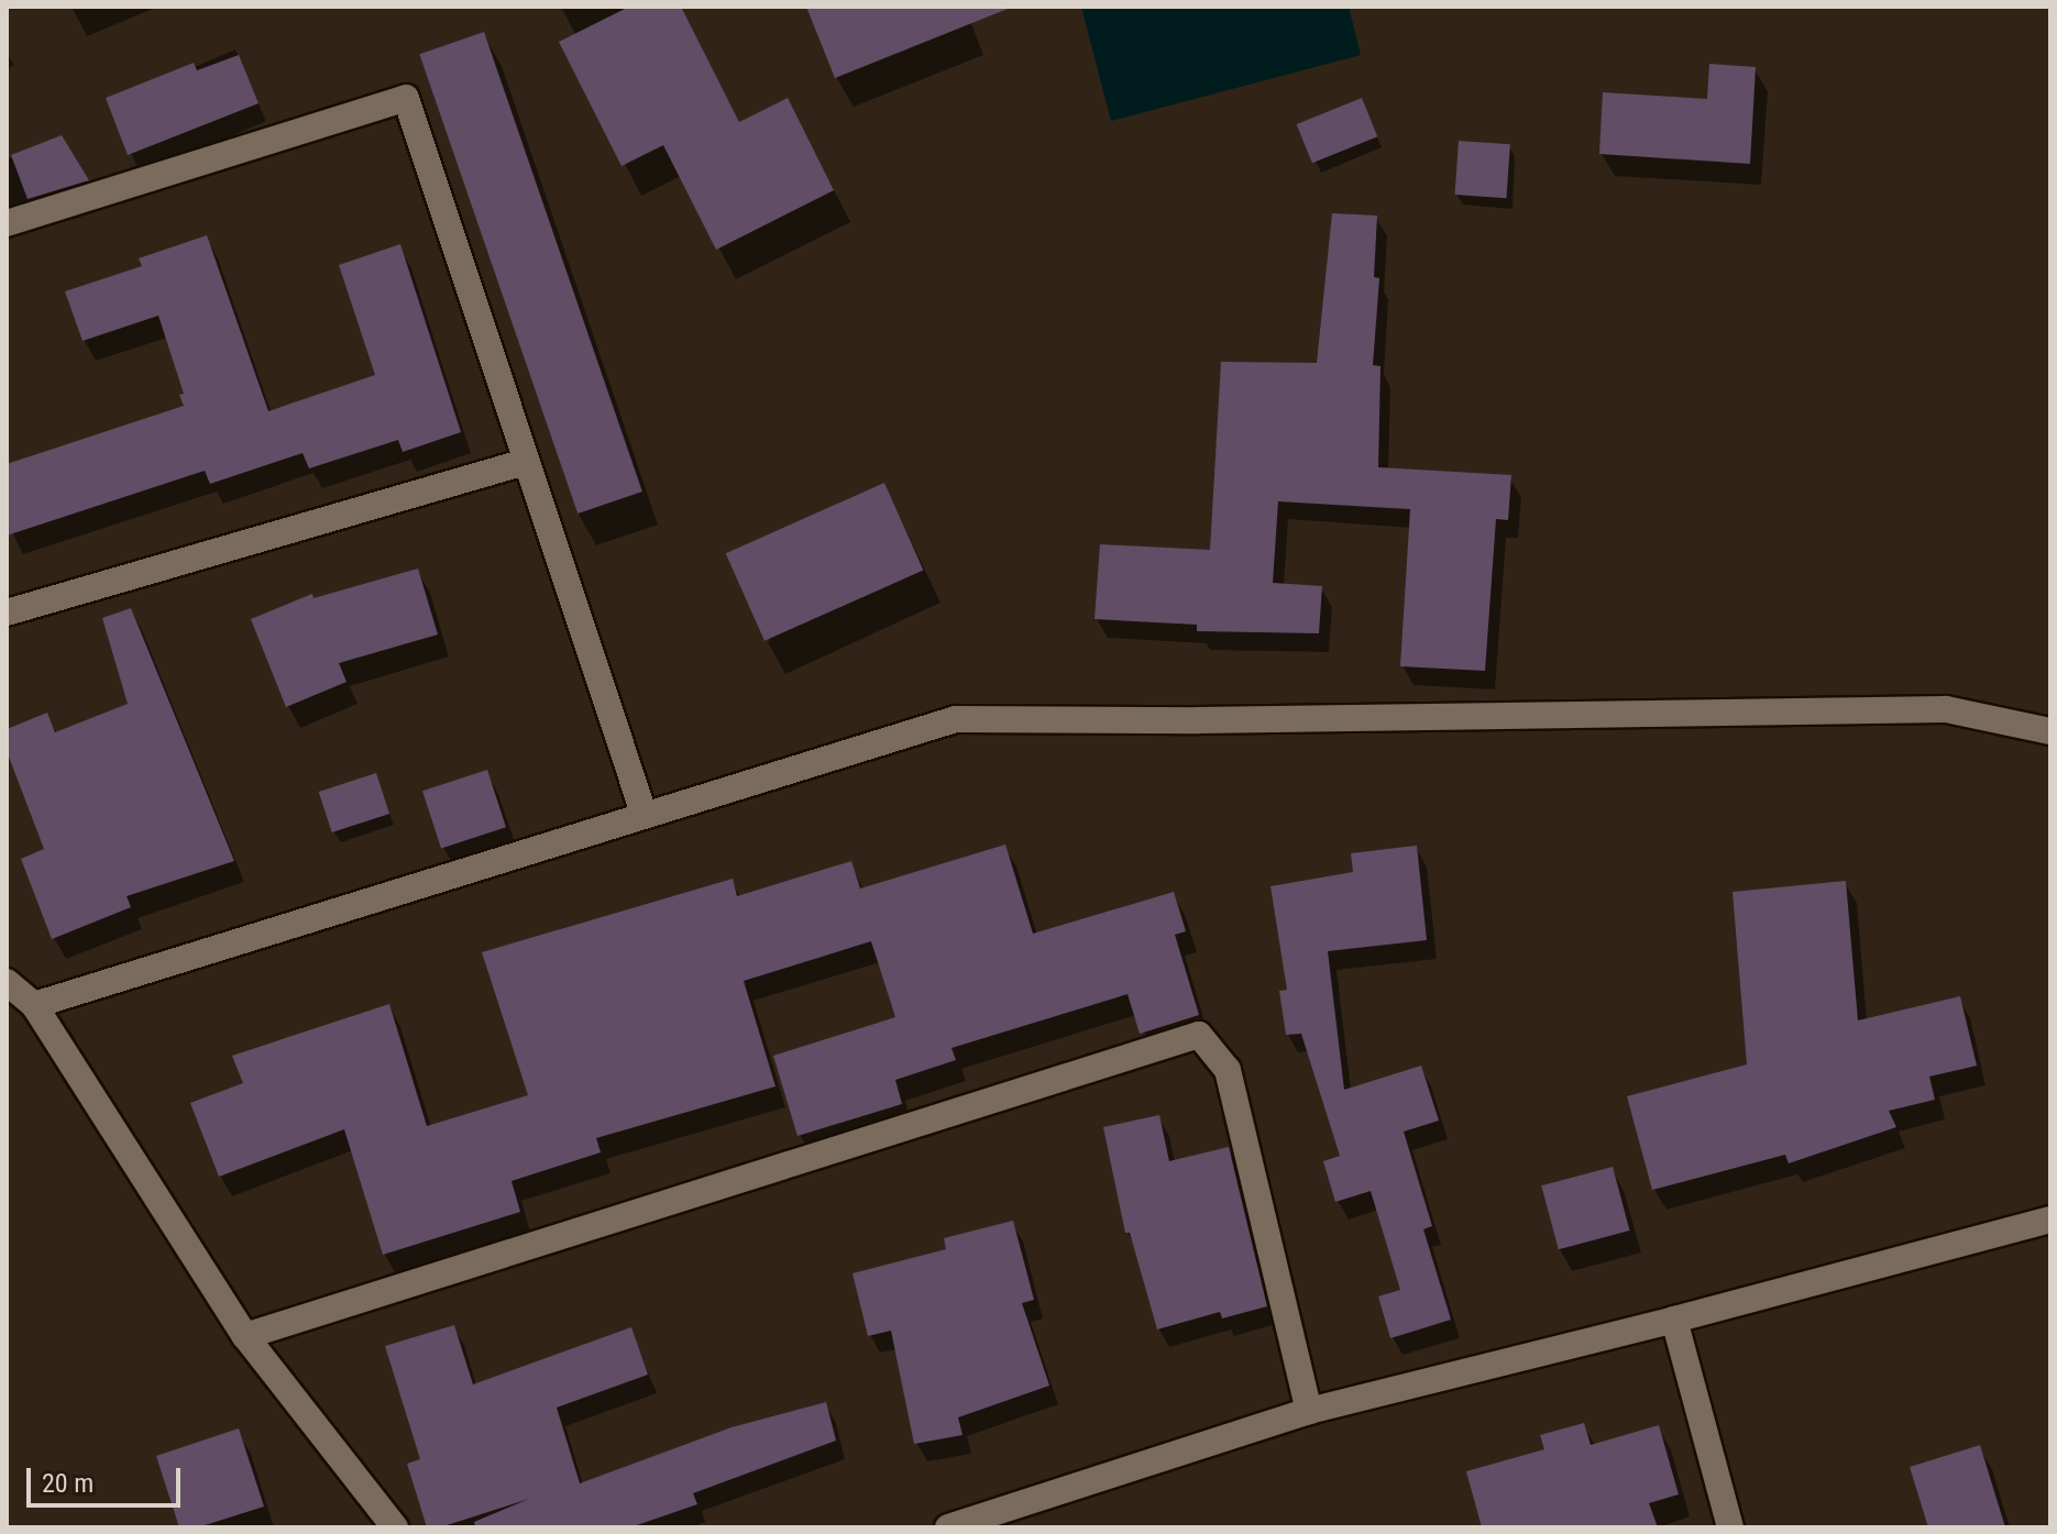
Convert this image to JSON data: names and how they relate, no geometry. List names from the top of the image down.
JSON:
{
  "scale_bar": "20 m"
}
